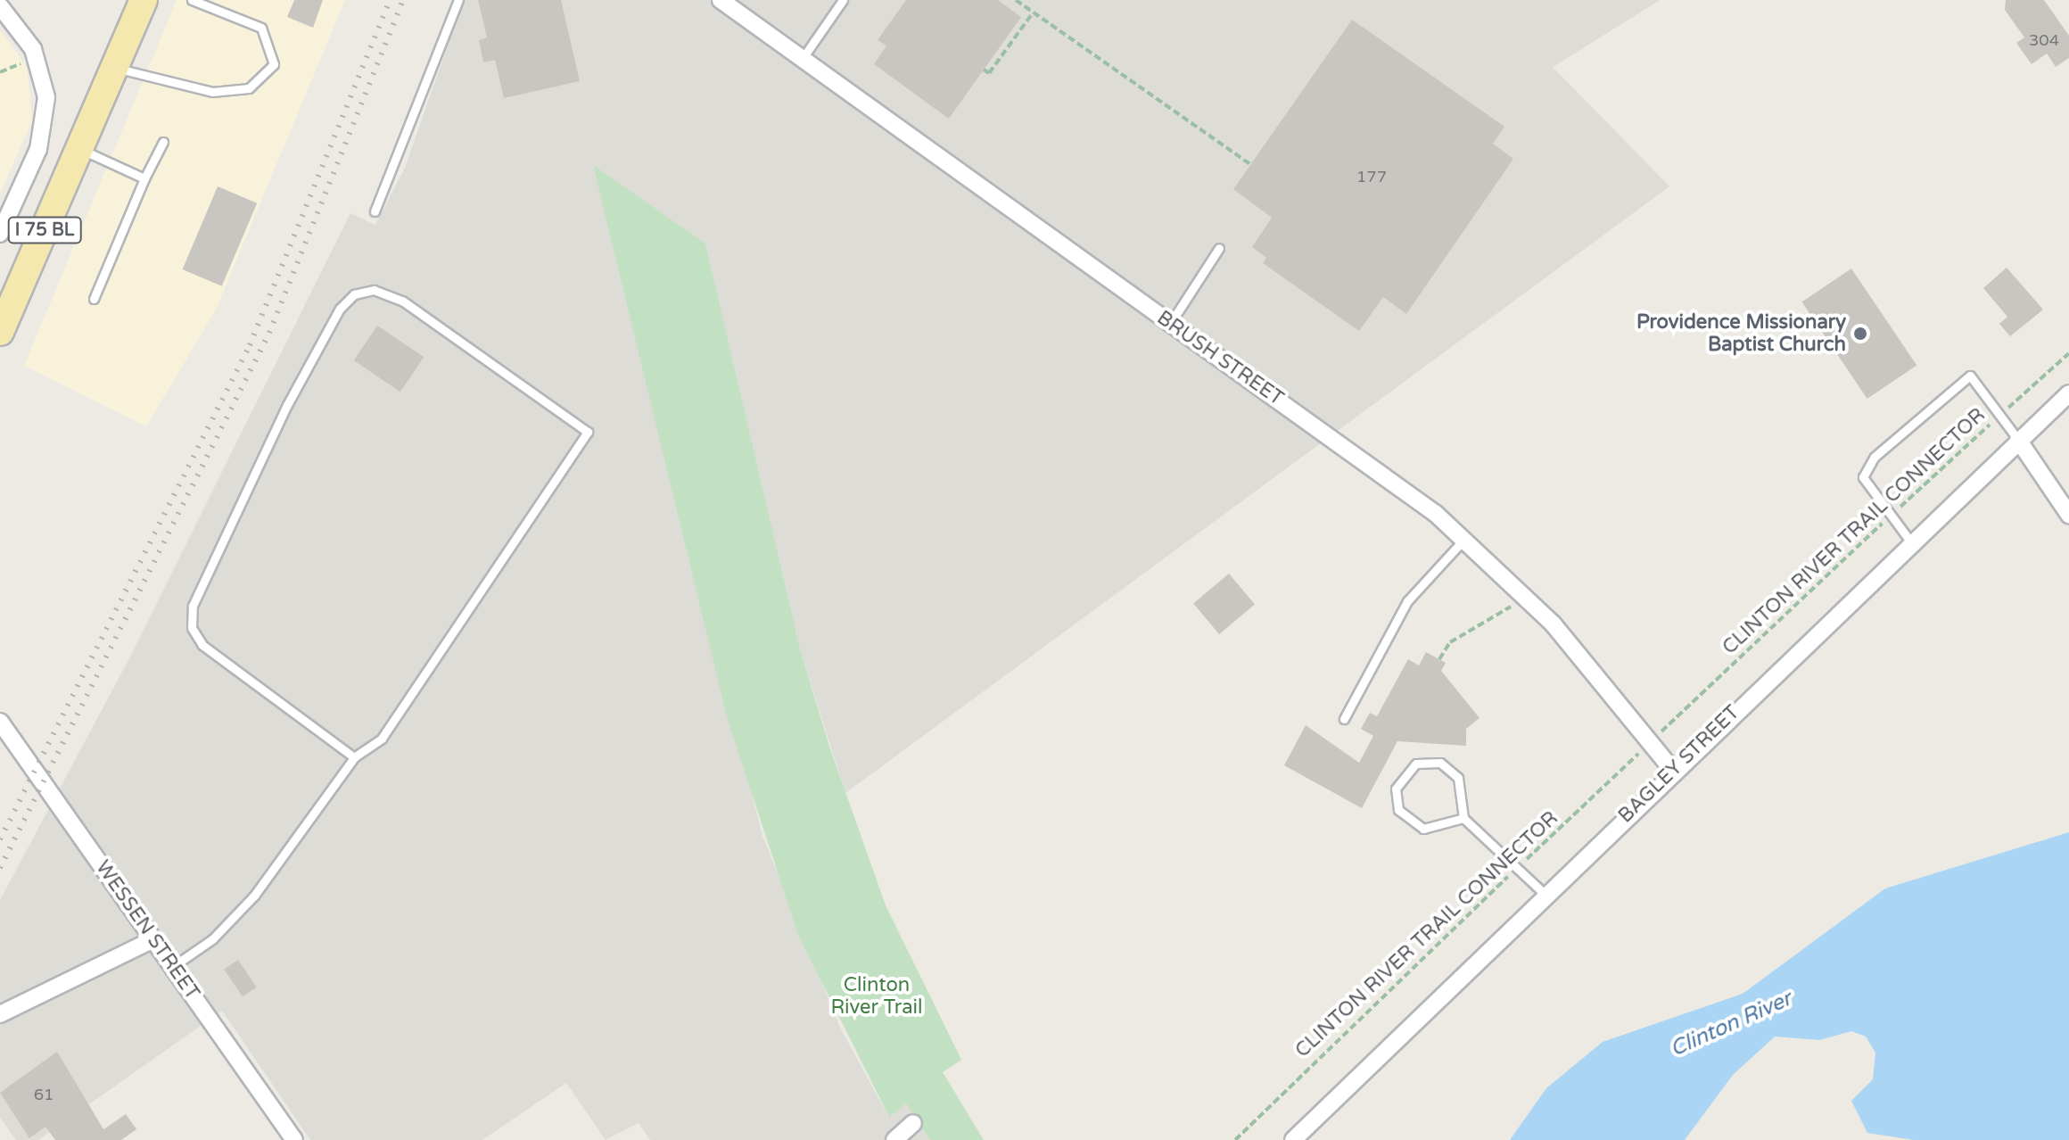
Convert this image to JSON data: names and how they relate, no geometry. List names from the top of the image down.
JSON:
{
  "streets": {
    "main road": ["I 75 BL"],
    "street": ["BRUSH STREET", "BAGLEY STREET", "WESSEN STREET"],
    "path": ["CLINTON RIVER TRAIL CONNECTOR"]
  },
  "crossings": [
    ["BRUSH STREET", "BAGLEY STREET"]
  ],
  "water": ["Clinton River"],
  "parks": ["Clinton River Trail"],
  "places": ["Providence Missionary Baptist Church"],
  "house_numbers": ["304", "177", "61"]
}
